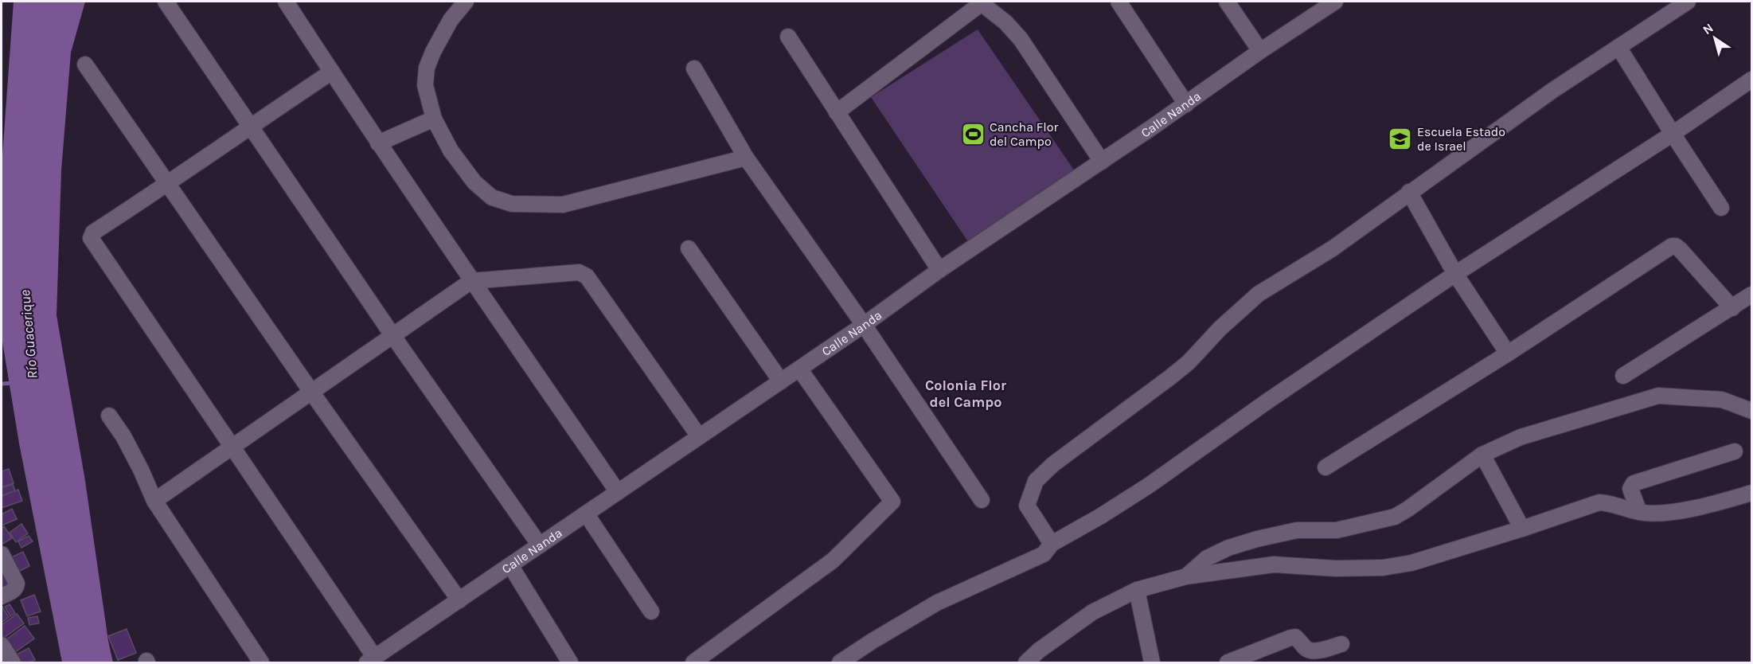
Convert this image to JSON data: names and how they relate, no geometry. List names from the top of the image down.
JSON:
{
  "streets": {
    "street": ["Calle Nanda"]
  },
  "districts": ["Colonia Flor del Campo"],
  "water": ["Río Guacerique"],
  "places": {
    "sports": ["Cancha Flor del Campo"],
    "school or university": ["Escuela Estado de Israel"]
  },
  "north": "top left"
}
